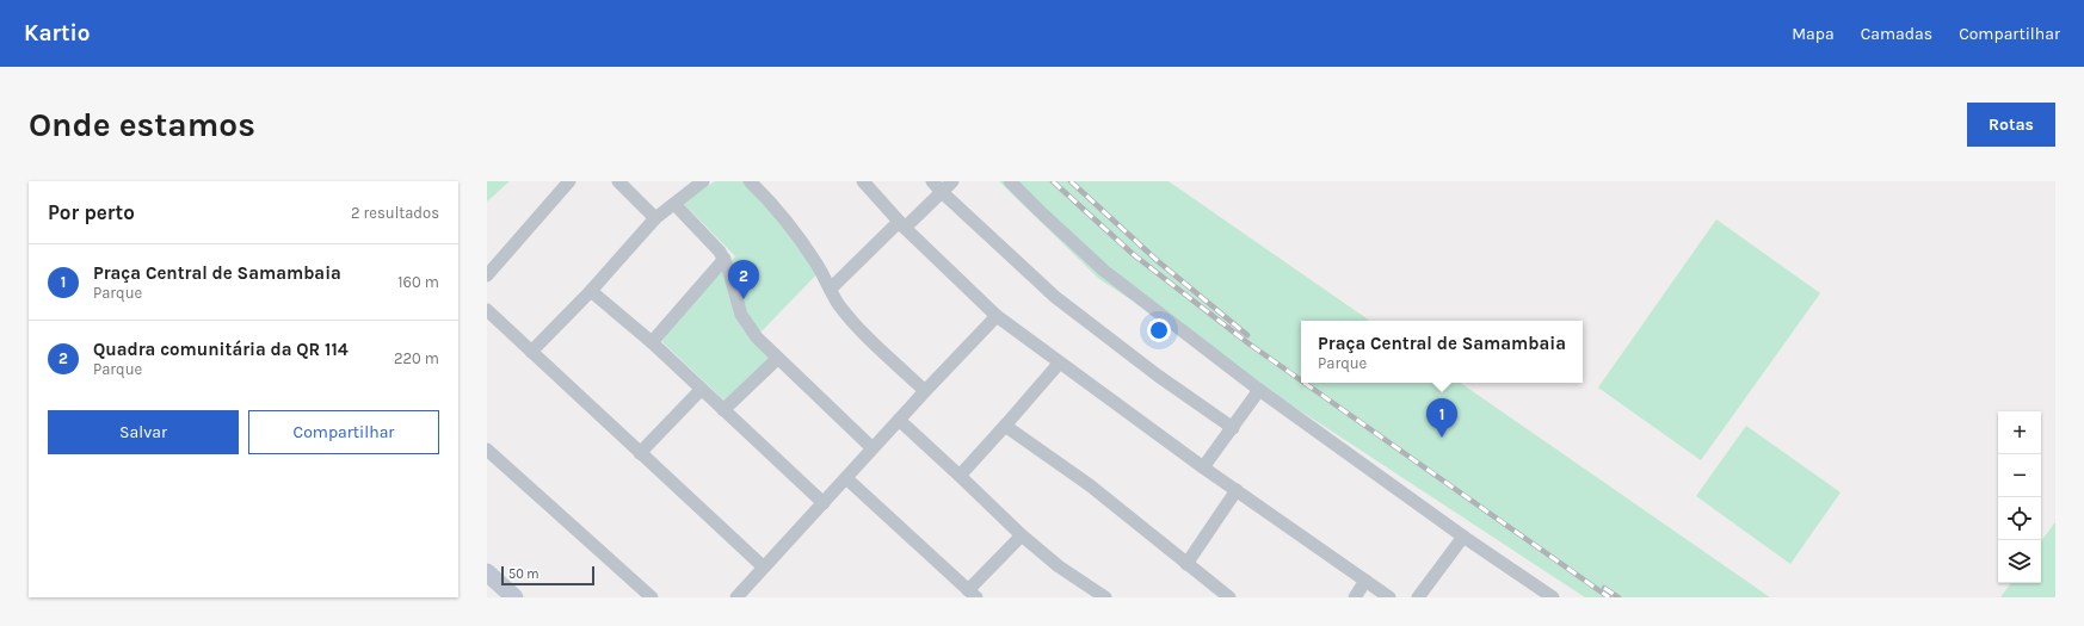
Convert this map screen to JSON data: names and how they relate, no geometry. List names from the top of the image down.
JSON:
{
  "scale_bar": "50 m",
  "page": {
    "header": "Kartio",
    "nav": ["Mapa", "Camadas", "Compartilhar"],
    "buttons": [
      "Rotas",
      ["Salvar", "Compartilhar"]
    ],
    "title": "Onde estamos",
    "heading": ["Por perto", "2 resultados"],
    "list": [
      {
        "mark": "1",
        "name": "Praça Central de Samambaia",
        "note": "Parque",
        "value": "160 m"
      },
      {
        "mark": "2",
        "name": "Quadra comunitária da QR 114",
        "note": "Parque",
        "value": "220 m"
      }
    ],
    "pins": ["2", "1"],
    "popup": ["Praça Central de Samambaia", "Parque"],
    "map_buttons": ["+", "−"],
    "scale": "50 m"
  }
}
